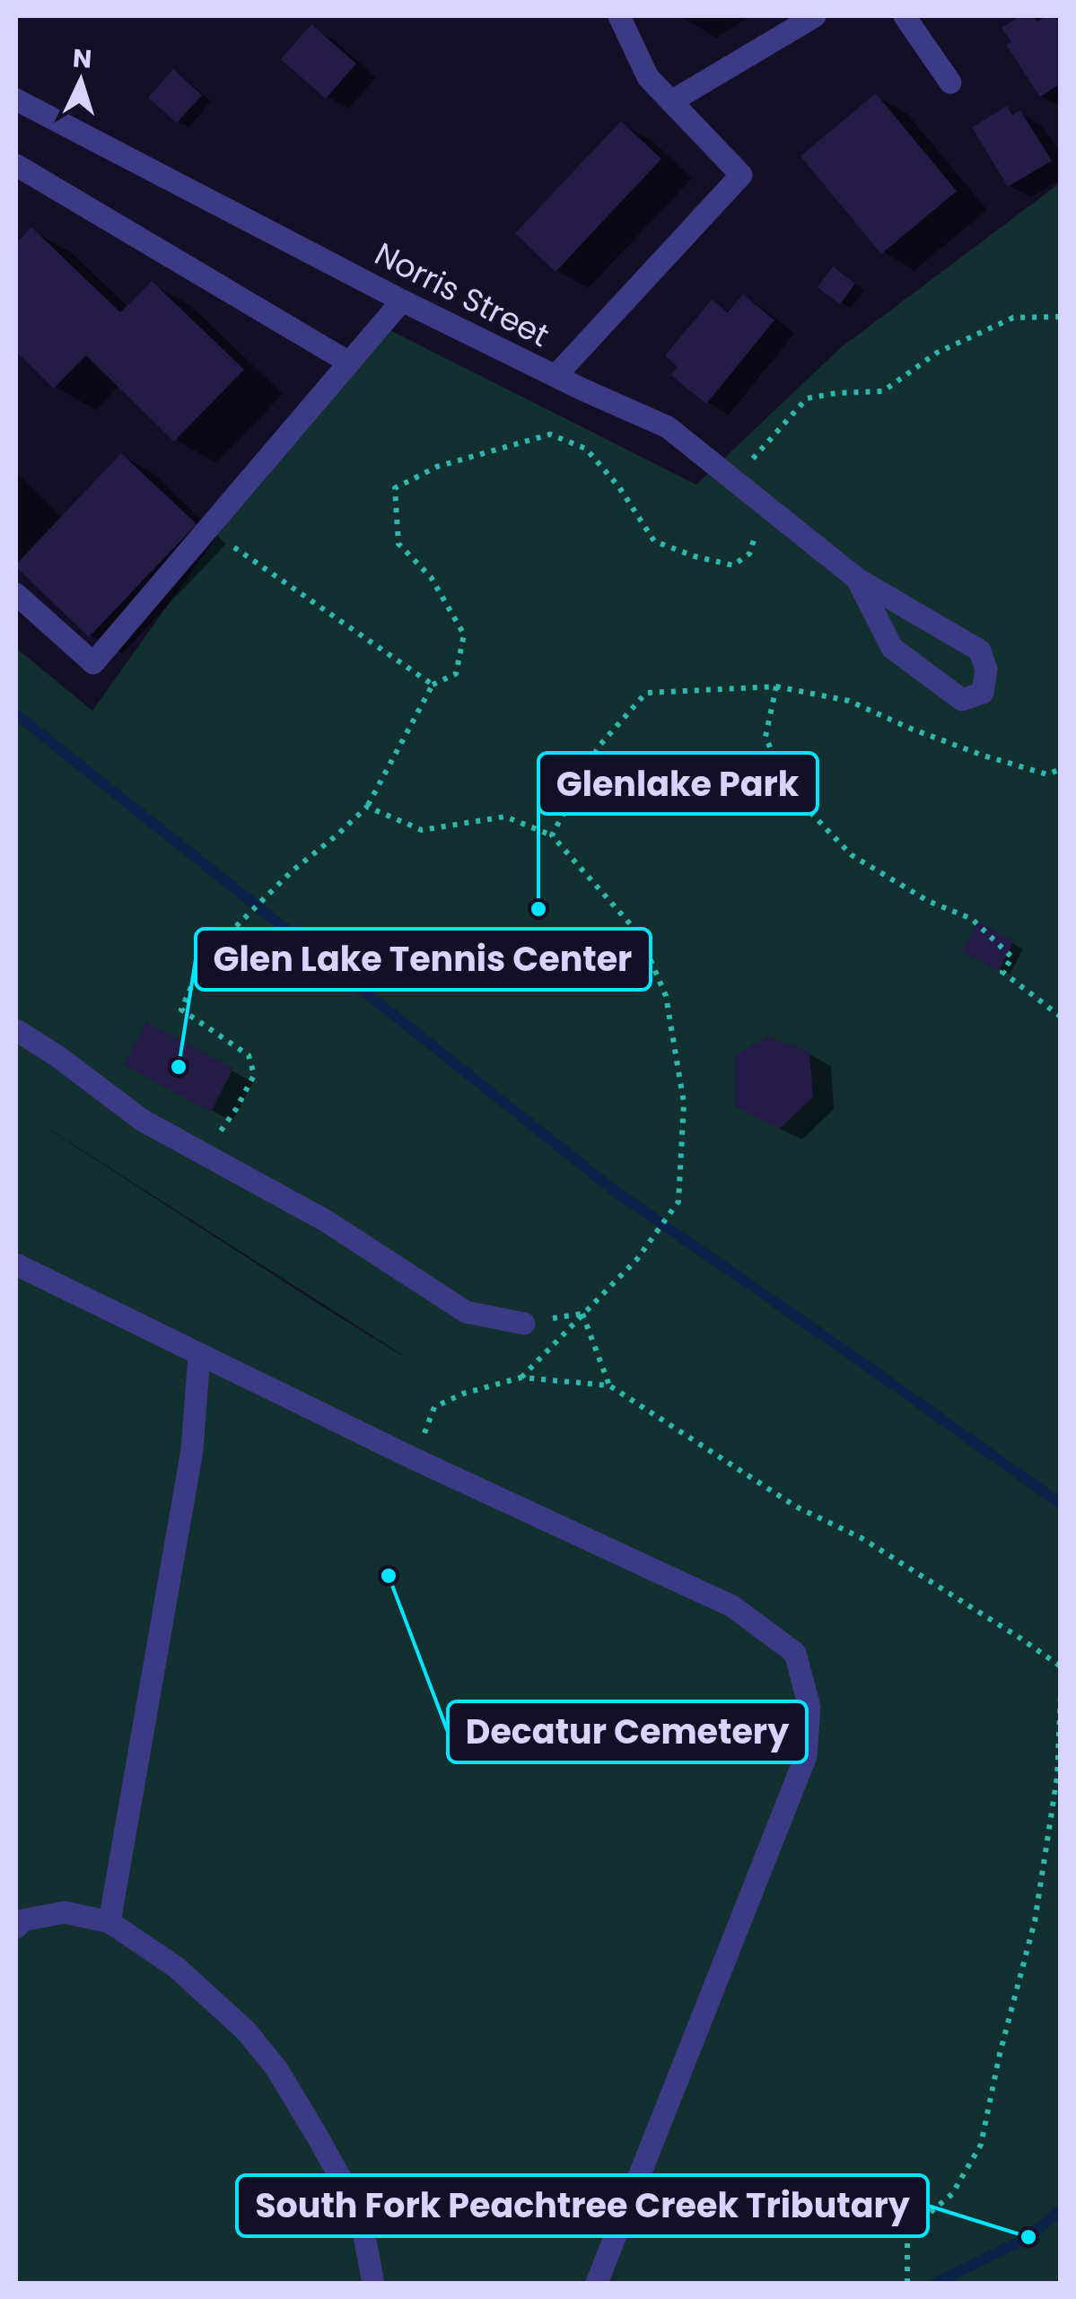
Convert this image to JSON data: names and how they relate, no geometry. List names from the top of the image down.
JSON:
{
  "streets": {
    "street": ["Norris Street"]
  },
  "places": [
    "Glenlake Park",
    "Glen Lake Tennis Center",
    "Decatur Cemetery",
    "South Fork Peachtree Creek Tributary"
  ],
  "north": "top"
}
